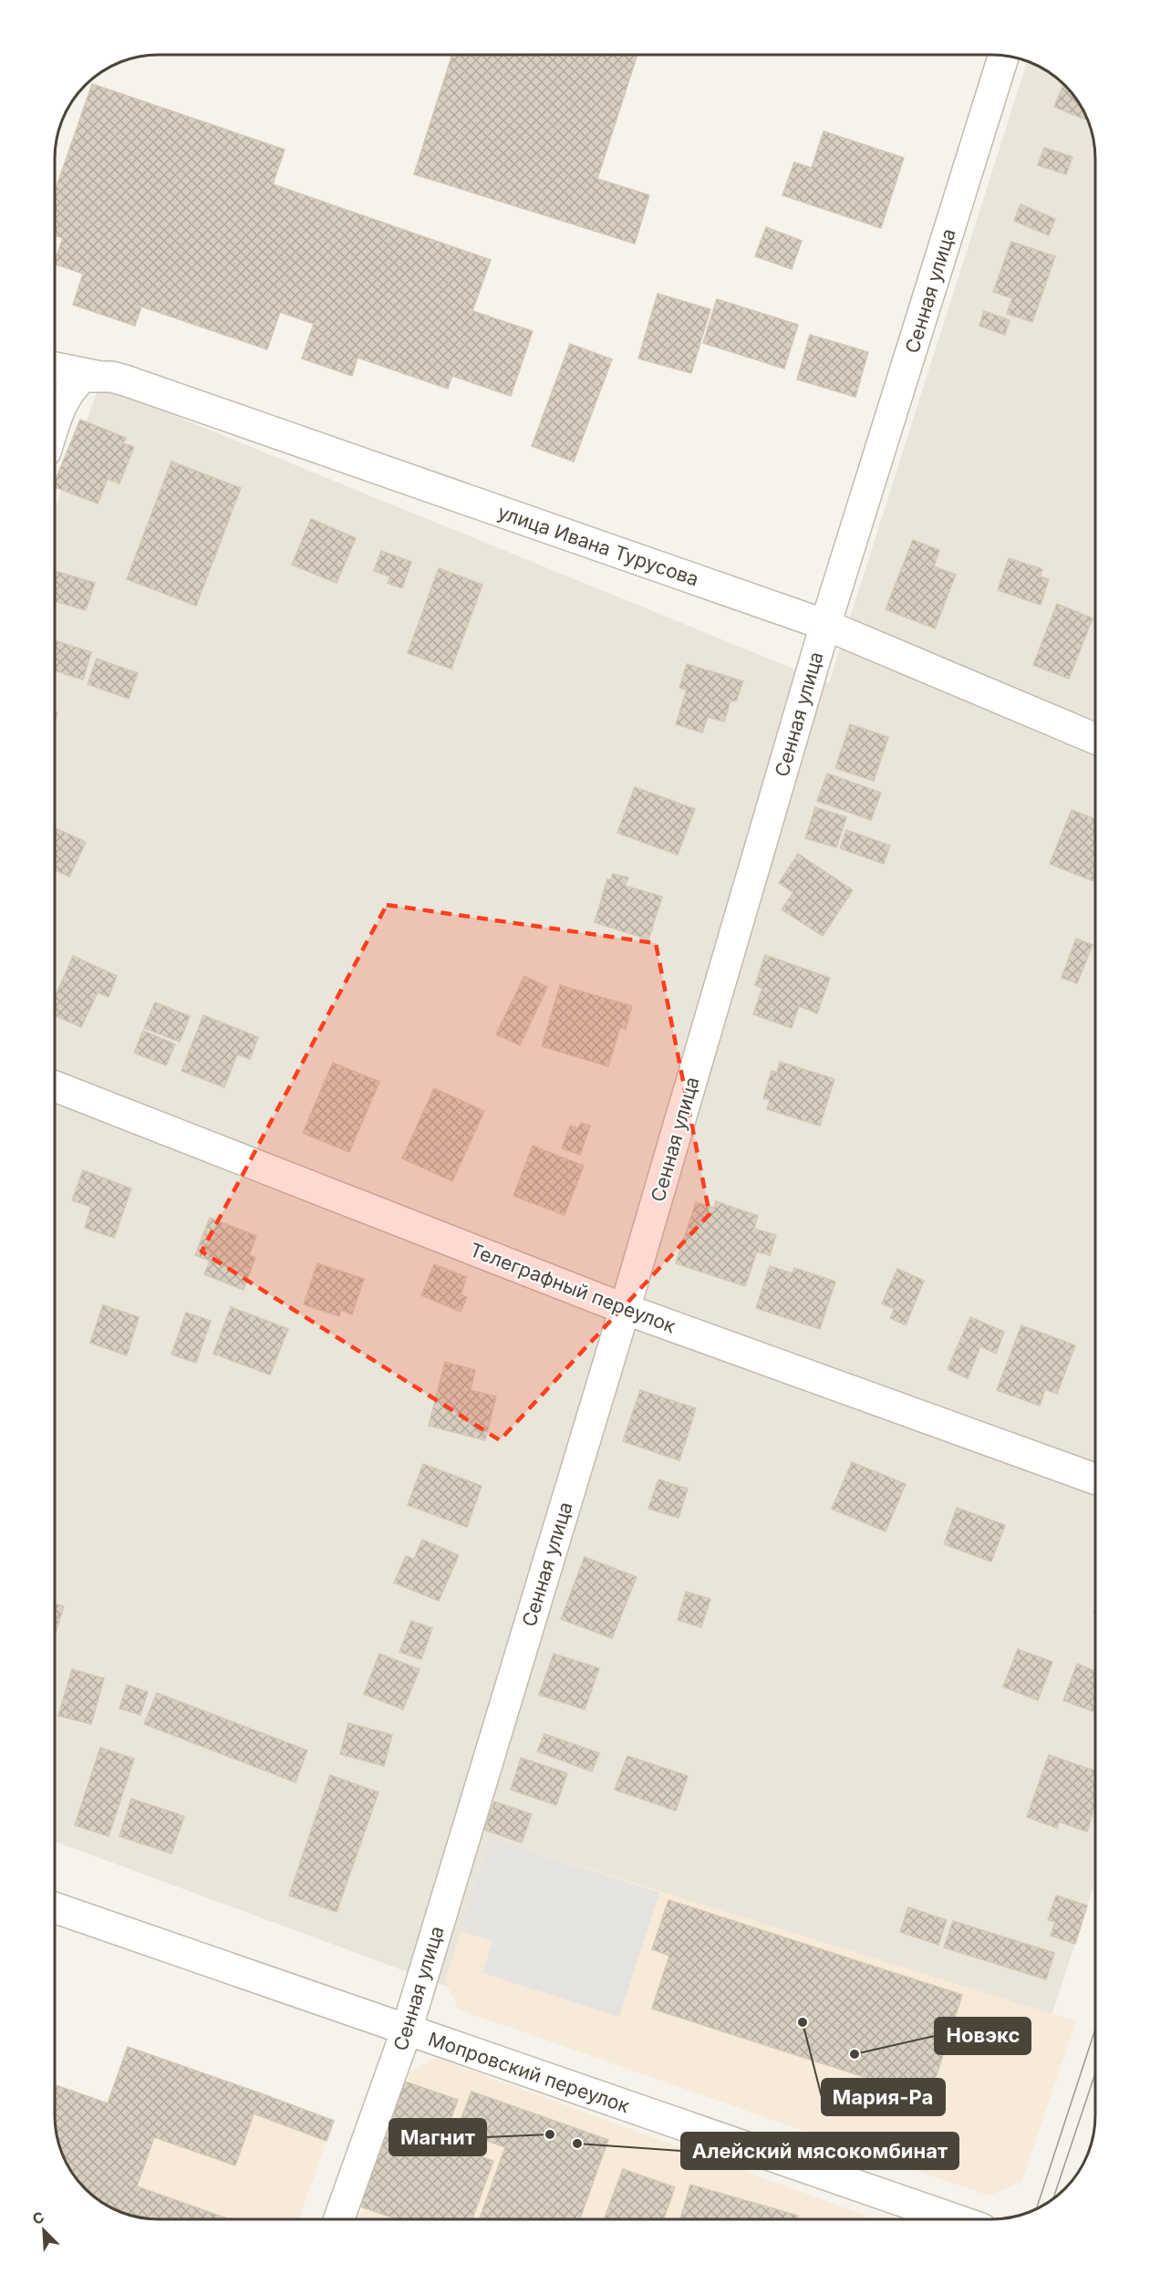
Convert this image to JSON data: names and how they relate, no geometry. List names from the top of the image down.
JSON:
{
  "streets": {
    "street": [
      "Сенная улица",
      "улица Ивана Турусова",
      "Телеграфный переулок",
      "Мопровский переулок"
    ]
  },
  "crossings": [
    ["Сенная улица", "улица Ивана Турусова"],
    ["Сенная улица", "Телеграфный переулок"],
    ["Сенная улица", "Мопровский переулок"]
  ],
  "places": [
    "Мария-Ра",
    "Новэкс",
    "Магнит",
    "Алейский мясокомбинат"
  ],
  "north": "top left"
}
